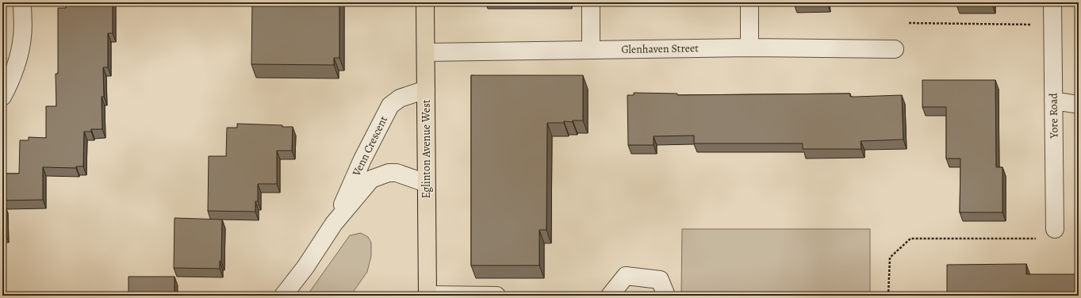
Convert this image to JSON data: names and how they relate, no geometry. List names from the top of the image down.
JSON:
{
  "streets": {
    "main road": ["Eglinton Avenue West"],
    "street": ["Glenhaven Street", "Yore Road", "Venn Crescent"]
  },
  "crossings": [
    ["Glenhaven Street", "Eglinton Avenue West"],
    ["Venn Crescent", "Eglinton Avenue West"]
  ]
}
